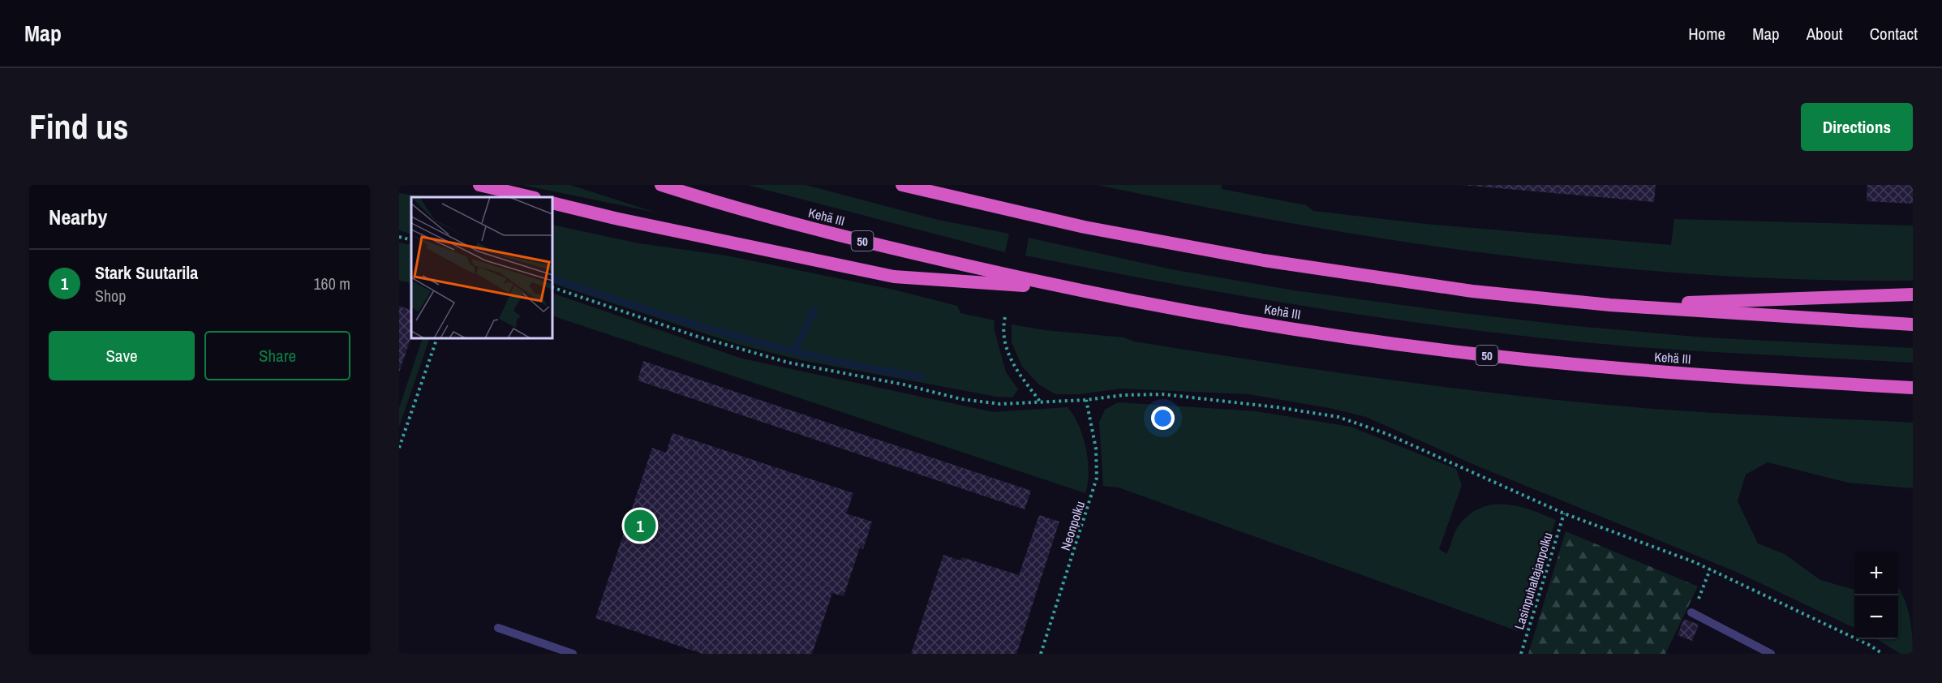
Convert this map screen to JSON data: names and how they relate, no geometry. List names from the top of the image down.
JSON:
{
  "streets": {
    "highway": ["Kehä III", "50"],
    "path": ["Neonpolku", "Lasinpuhaltajanpolku"]
  },
  "page": {
    "header": "Map",
    "nav": [
      "Home",
      "Map",
      "About",
      "Contact"
    ],
    "buttons": [
      "Directions",
      ["Save", "Share"]
    ],
    "title": "Find us",
    "heading": "Nearby",
    "list": [
      {
        "mark": "1",
        "name": "Stark Suutarila",
        "note": "Shop",
        "value": "160 m"
      }
    ],
    "pins": "1",
    "map_buttons": ["+", "−"]
  }
}
